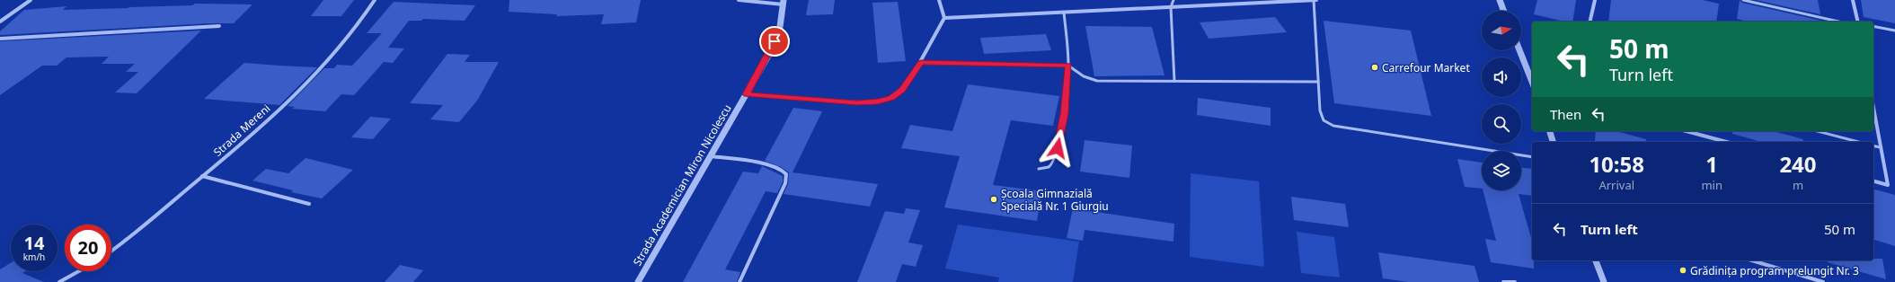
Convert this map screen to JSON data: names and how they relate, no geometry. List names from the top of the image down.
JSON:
{
  "streets": {
    "street": ["Strada Mereni", "Strada Academician Miron Nicolescu"]
  },
  "places": ["Carrefour Market", "Școala Gimnazială Specială Nr. 1 Giurgiu", "Grădinița program prelungit Nr. 3"],
  "north": "right",
  "page": {
    "turn": ["50 m", "Turn left"],
    "then": "Then",
    "eta": [
      "10:58",
      "Arrival",
      "1",
      "min",
      "240",
      "m"
    ],
    "list": [
      {
        "name": "Turn left",
        "value": "50 m"
      }
    ],
    "speed": "14 km/h",
    "limit": "20"
  }
}
